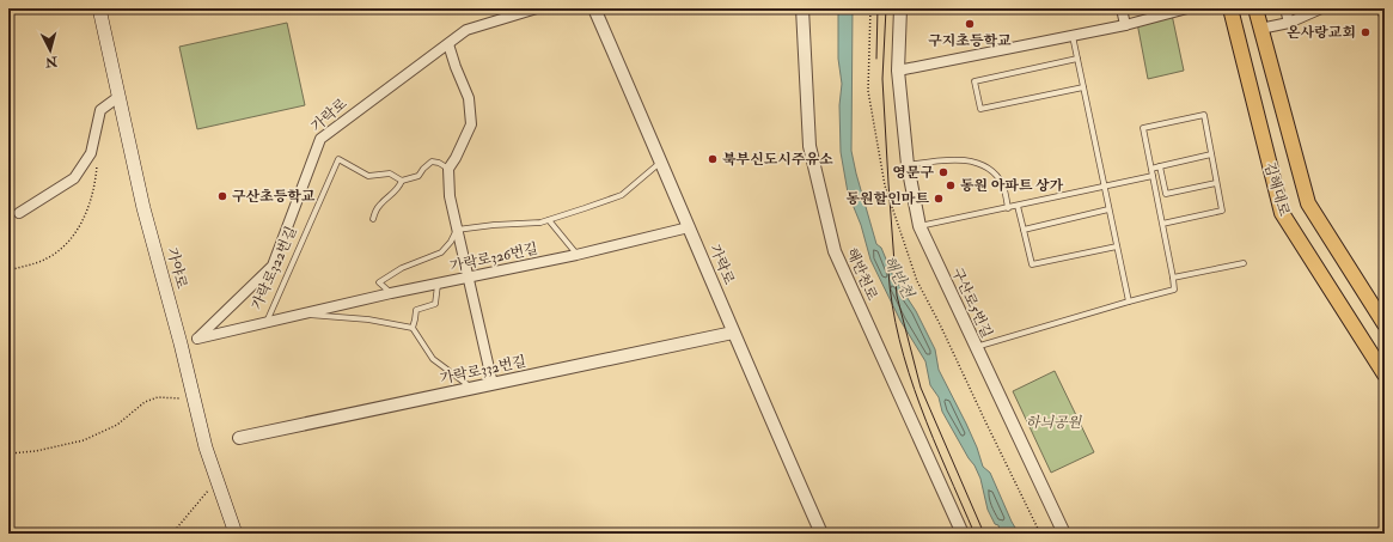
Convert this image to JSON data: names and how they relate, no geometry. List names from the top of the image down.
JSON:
{
  "streets": {
    "main road": ["김해대로", "가야로"],
    "street": [
      "가락로",
      "가락로326번길",
      "해반천로",
      "구산로5번길",
      "가락로332번길"
    ],
    "lane": ["가락로322번길"]
  },
  "crossings": [
    ["가락로", "가락로326번길"],
    ["가락로", "가락로332번길"],
    ["가락로326번길", "가락로322번길"]
  ],
  "water": ["해반천"],
  "parks": ["하늬공원"],
  "places": [
    "구지초등학교",
    "온사랑교회",
    "북부신도시주유소",
    "영문구",
    "동원 아파트 상가",
    "구산초등학교",
    "동원할인마트"
  ],
  "north": "bottom"
}
